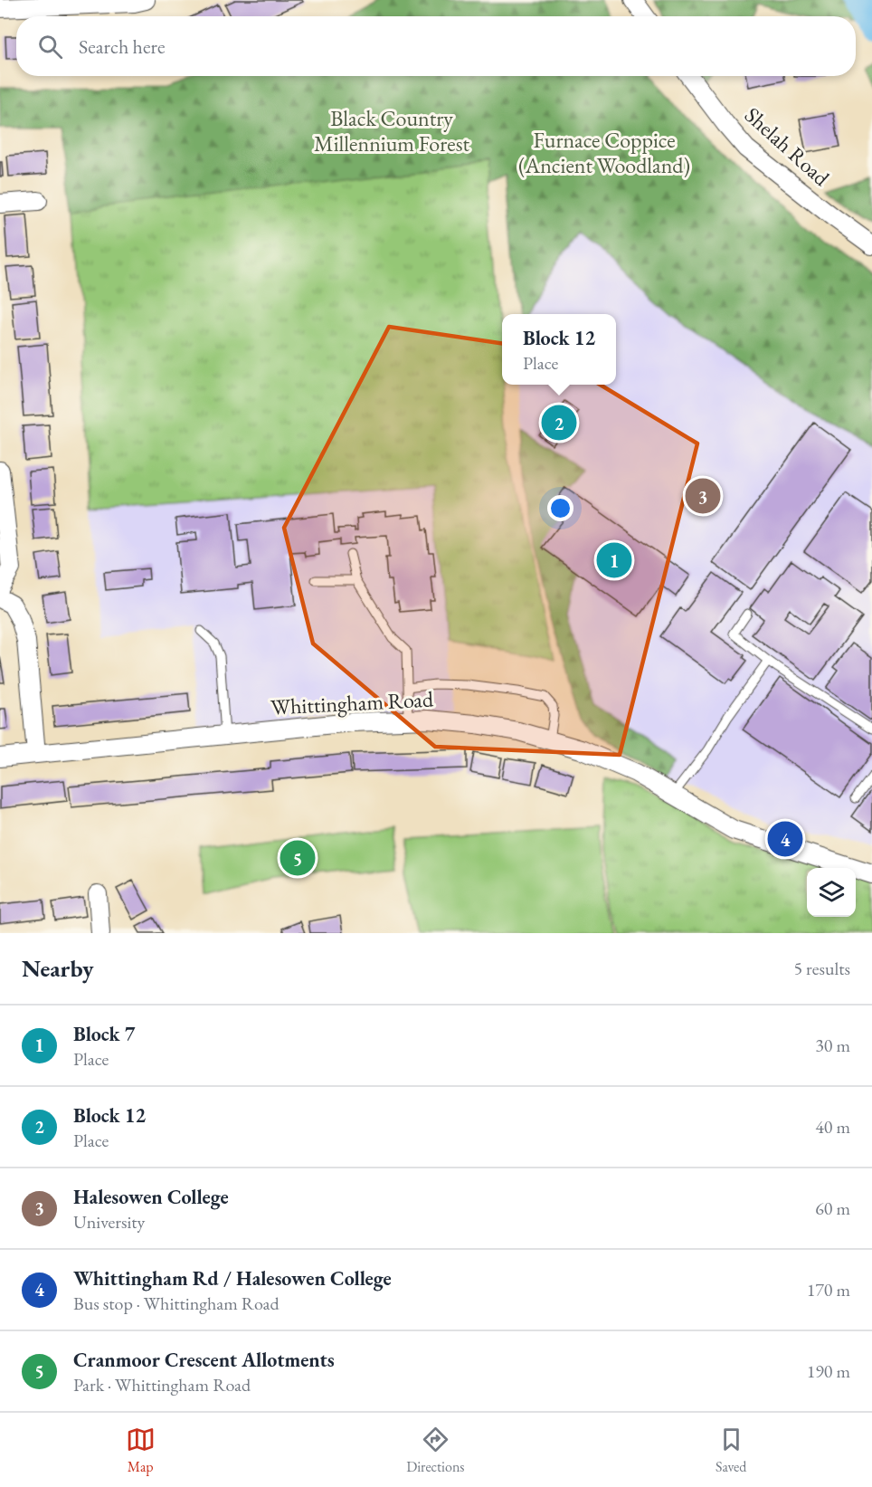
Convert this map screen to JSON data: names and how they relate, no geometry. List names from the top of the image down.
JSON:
{
  "streets": {
    "street": ["Shelah Road", "Whittingham Road"]
  },
  "parks": ["Black Country Millennium Forest", "Furnace Coppice (Ancient Woodland)"],
  "page": {
    "search": "Search here",
    "popup": ["Block 12", "Place"],
    "pins": [
      "2",
      "3",
      "1",
      "4",
      "5"
    ],
    "heading": ["Nearby", "5 results"],
    "list": [
      {
        "mark": "1",
        "name": "Block 7",
        "note": "Place",
        "value": "30 m"
      },
      {
        "mark": "2",
        "name": "Block 12",
        "note": "Place",
        "value": "40 m"
      },
      {
        "mark": "3",
        "name": "Halesowen College",
        "note": "University",
        "value": "60 m"
      },
      {
        "mark": "4",
        "name": "Whittingham Rd / Halesowen College",
        "note": "Bus stop · Whittingham Road",
        "value": "170 m"
      },
      {
        "mark": "5",
        "name": "Cranmoor Crescent Allotments",
        "note": "Park · Whittingham Road",
        "value": "190 m"
      }
    ],
    "nav": ["Map", "Directions", "Saved"]
  }
}
